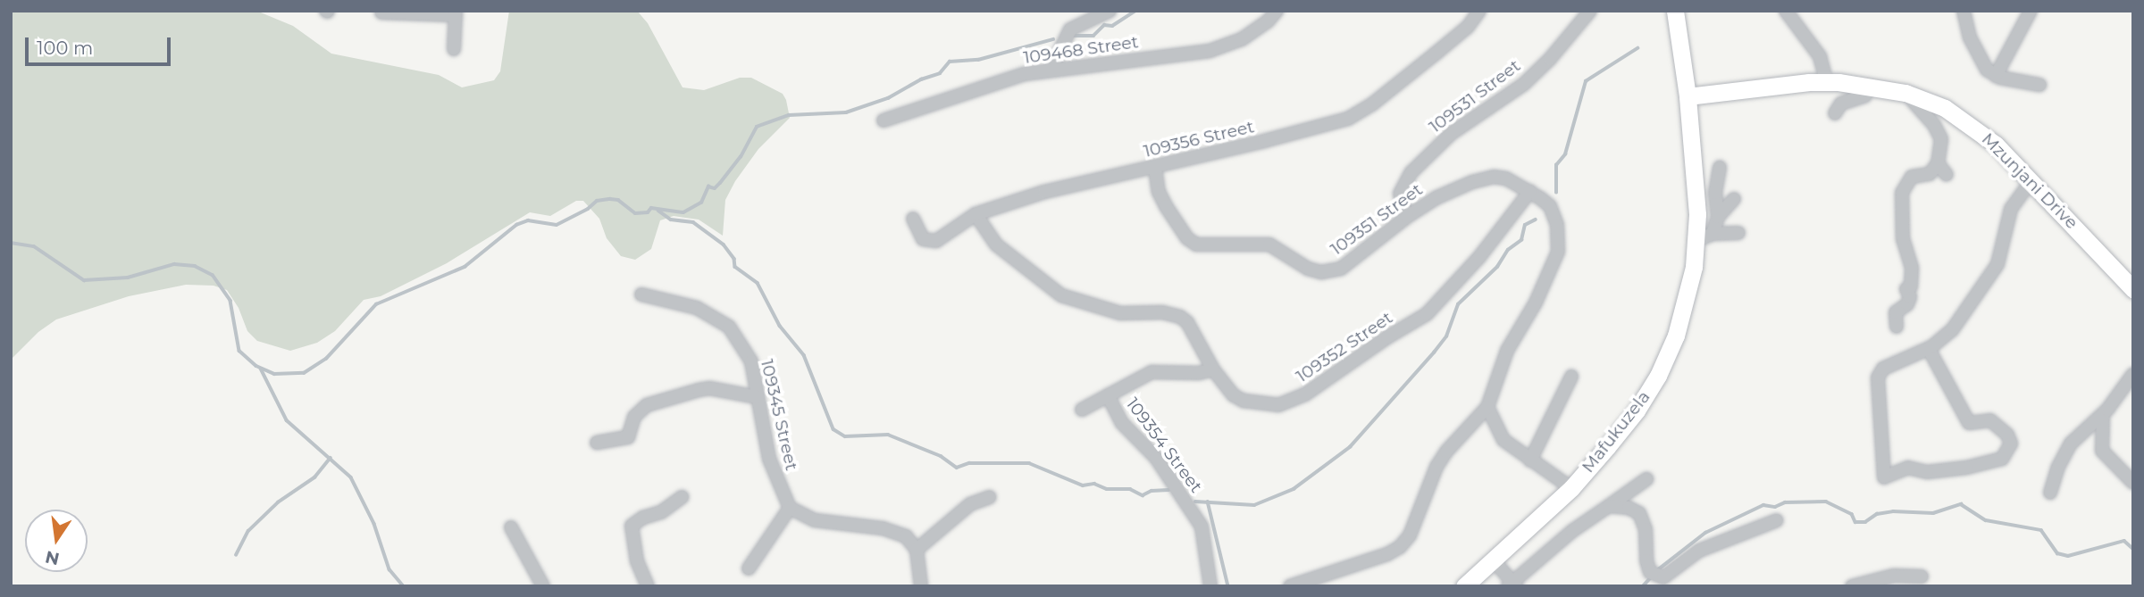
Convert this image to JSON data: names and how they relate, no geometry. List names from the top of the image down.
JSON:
{
  "streets": {
    "main road": ["Mzunjani Drive", "Mafukuzela"],
    "street": [
      "109468 Street",
      "109531 Street",
      "109356 Street",
      "109351 Street",
      "109352 Street",
      "109345 Street",
      "109354 Street"
    ]
  },
  "crossings": [
    ["109531 Street", "109351 Street"],
    ["109356 Street", "109351 Street"],
    ["109356 Street", "109352 Street"],
    ["Mzunjani Drive", "Mafukuzela"],
    ["109351 Street", "109352 Street"]
  ],
  "scale_bar": "100 m",
  "north": "bottom"
}
